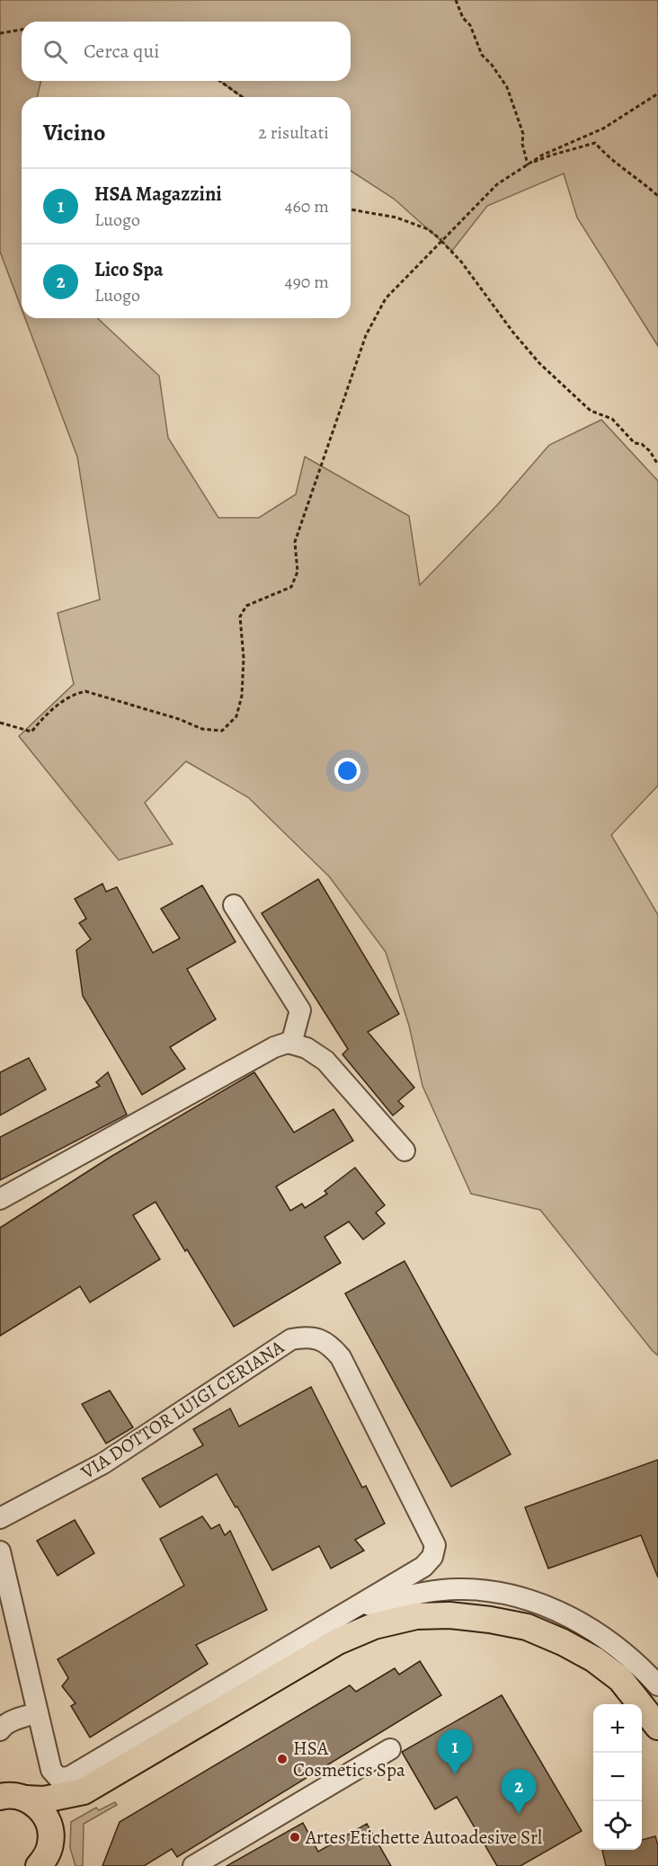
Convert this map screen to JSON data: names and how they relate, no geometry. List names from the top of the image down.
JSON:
{
  "streets": {
    "street": ["VIA DOTTOR LUIGI CERIANA"]
  },
  "places": ["HSA Cosmetics Spa", "Artes Etichette Autoadesive Srl"],
  "page": {
    "search": "Cerca qui",
    "heading": ["Vicino", "2 risultati"],
    "list": [
      {
        "mark": "1",
        "name": "HSA Magazzini",
        "note": "Luogo",
        "value": "460 m"
      },
      {
        "mark": "2",
        "name": "Lico Spa",
        "note": "Luogo",
        "value": "490 m"
      }
    ],
    "map_buttons": ["+", "−"],
    "pins": ["1", "2"]
  }
}
